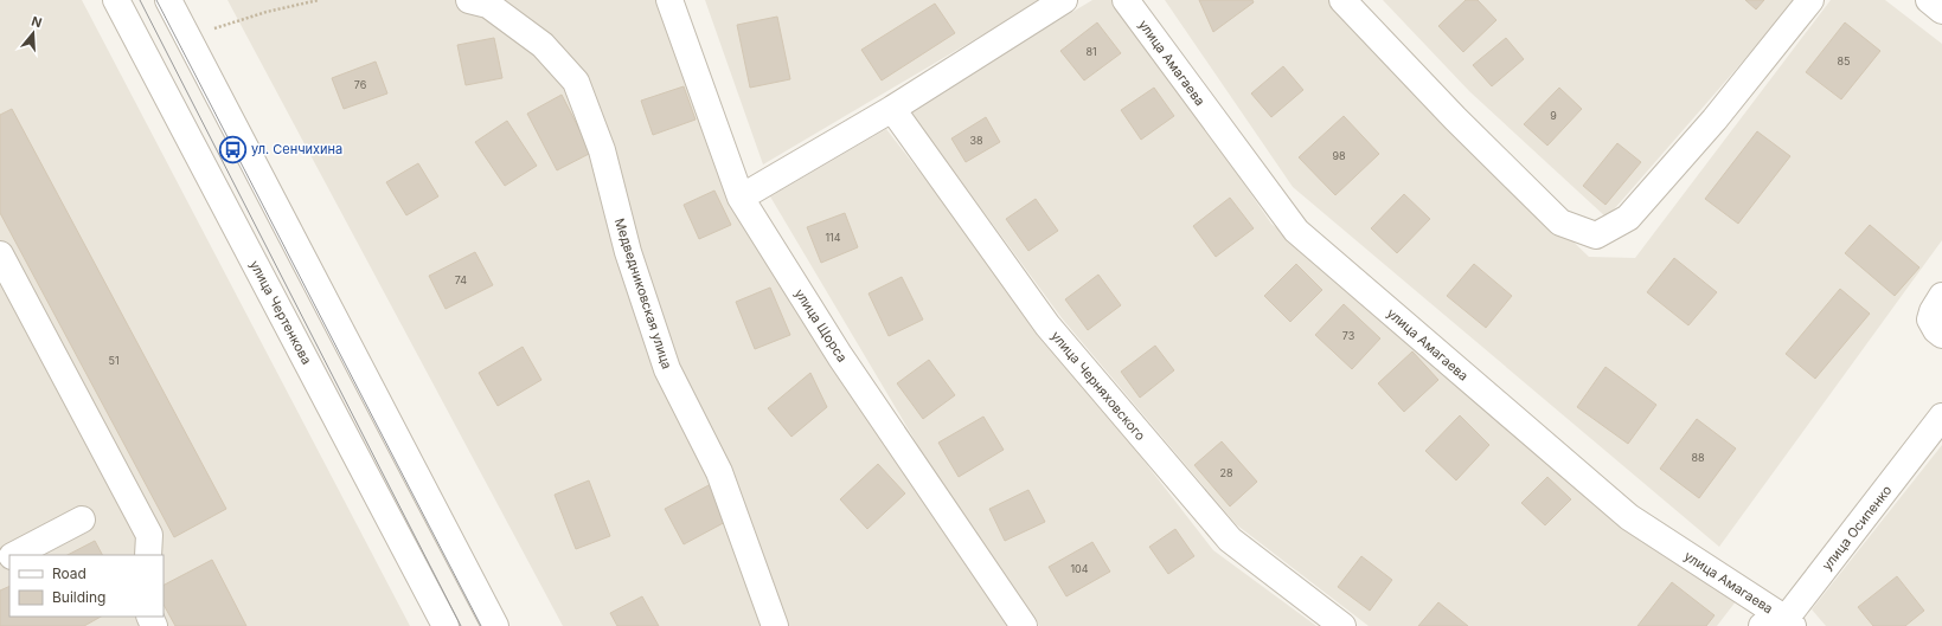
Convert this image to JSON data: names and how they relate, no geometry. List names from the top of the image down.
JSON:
{
  "streets": {
    "street": [
      "улица Амагаева",
      "Медведниковская улица",
      "улица Чертенкова",
      "улица Щорса",
      "улица Черняховского",
      "улица Осипенко"
    ]
  },
  "crossings": [
    ["улица Амагаева", "улица Осипенко"]
  ],
  "places": {
    "bus stop": ["ул. Сенчихина"]
  },
  "house_numbers": [
    "81",
    "85",
    "76",
    "9",
    "38",
    "98",
    "114",
    "74",
    "73",
    "51",
    "88",
    "28",
    "104"
  ],
  "legend": ["Road", "Building"],
  "north": "top"
}
